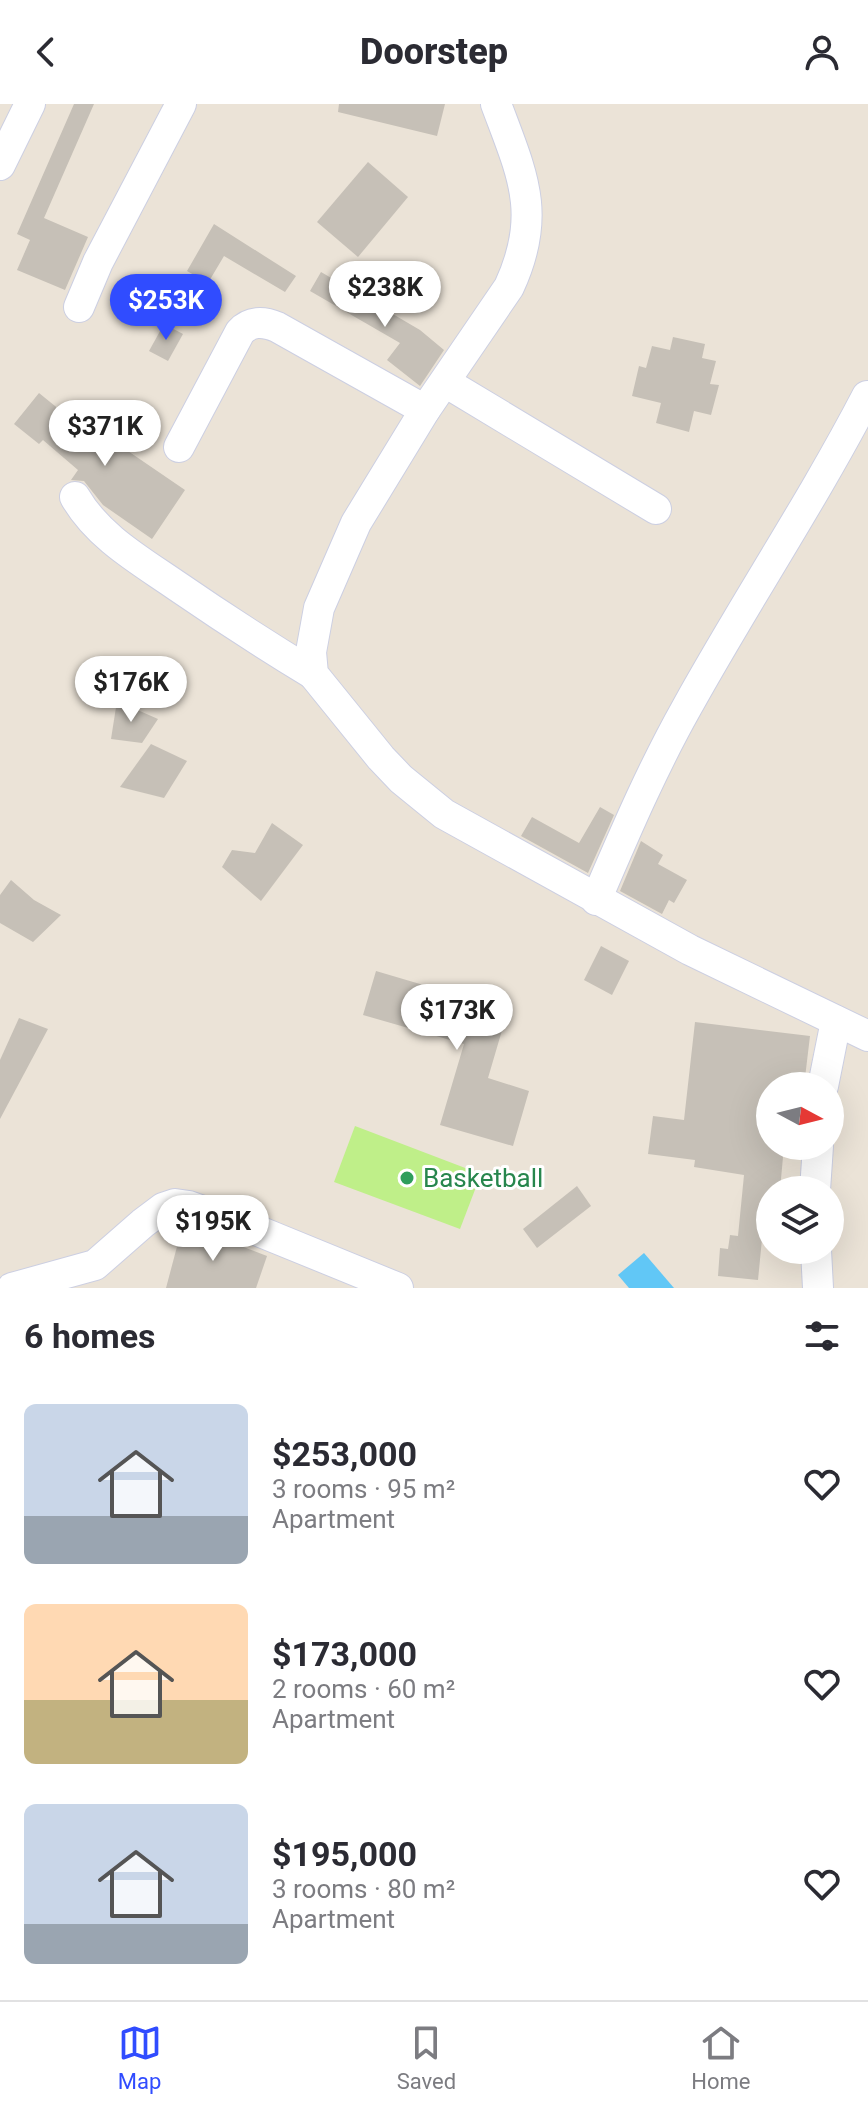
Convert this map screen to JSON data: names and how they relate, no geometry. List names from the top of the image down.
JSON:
{
  "places": ["Basketball"],
  "north": "right",
  "page": {
    "header": "Doorstep",
    "price": [
      "$238K",
      "$253K",
      "$371K",
      "$176K",
      "$173K",
      "$195K"
    ],
    "heading": "6 homes",
    "list": [
      {
        "name": "$253,000",
        "note": "3 rooms · 95 m² · Apartment"
      },
      {
        "name": "$173,000",
        "note": "2 rooms · 60 m² · Apartment"
      },
      {
        "name": "$195,000",
        "note": "3 rooms · 80 m² · Apartment"
      }
    ],
    "tabs": ["Map", "Saved", "Home"]
  }
}
